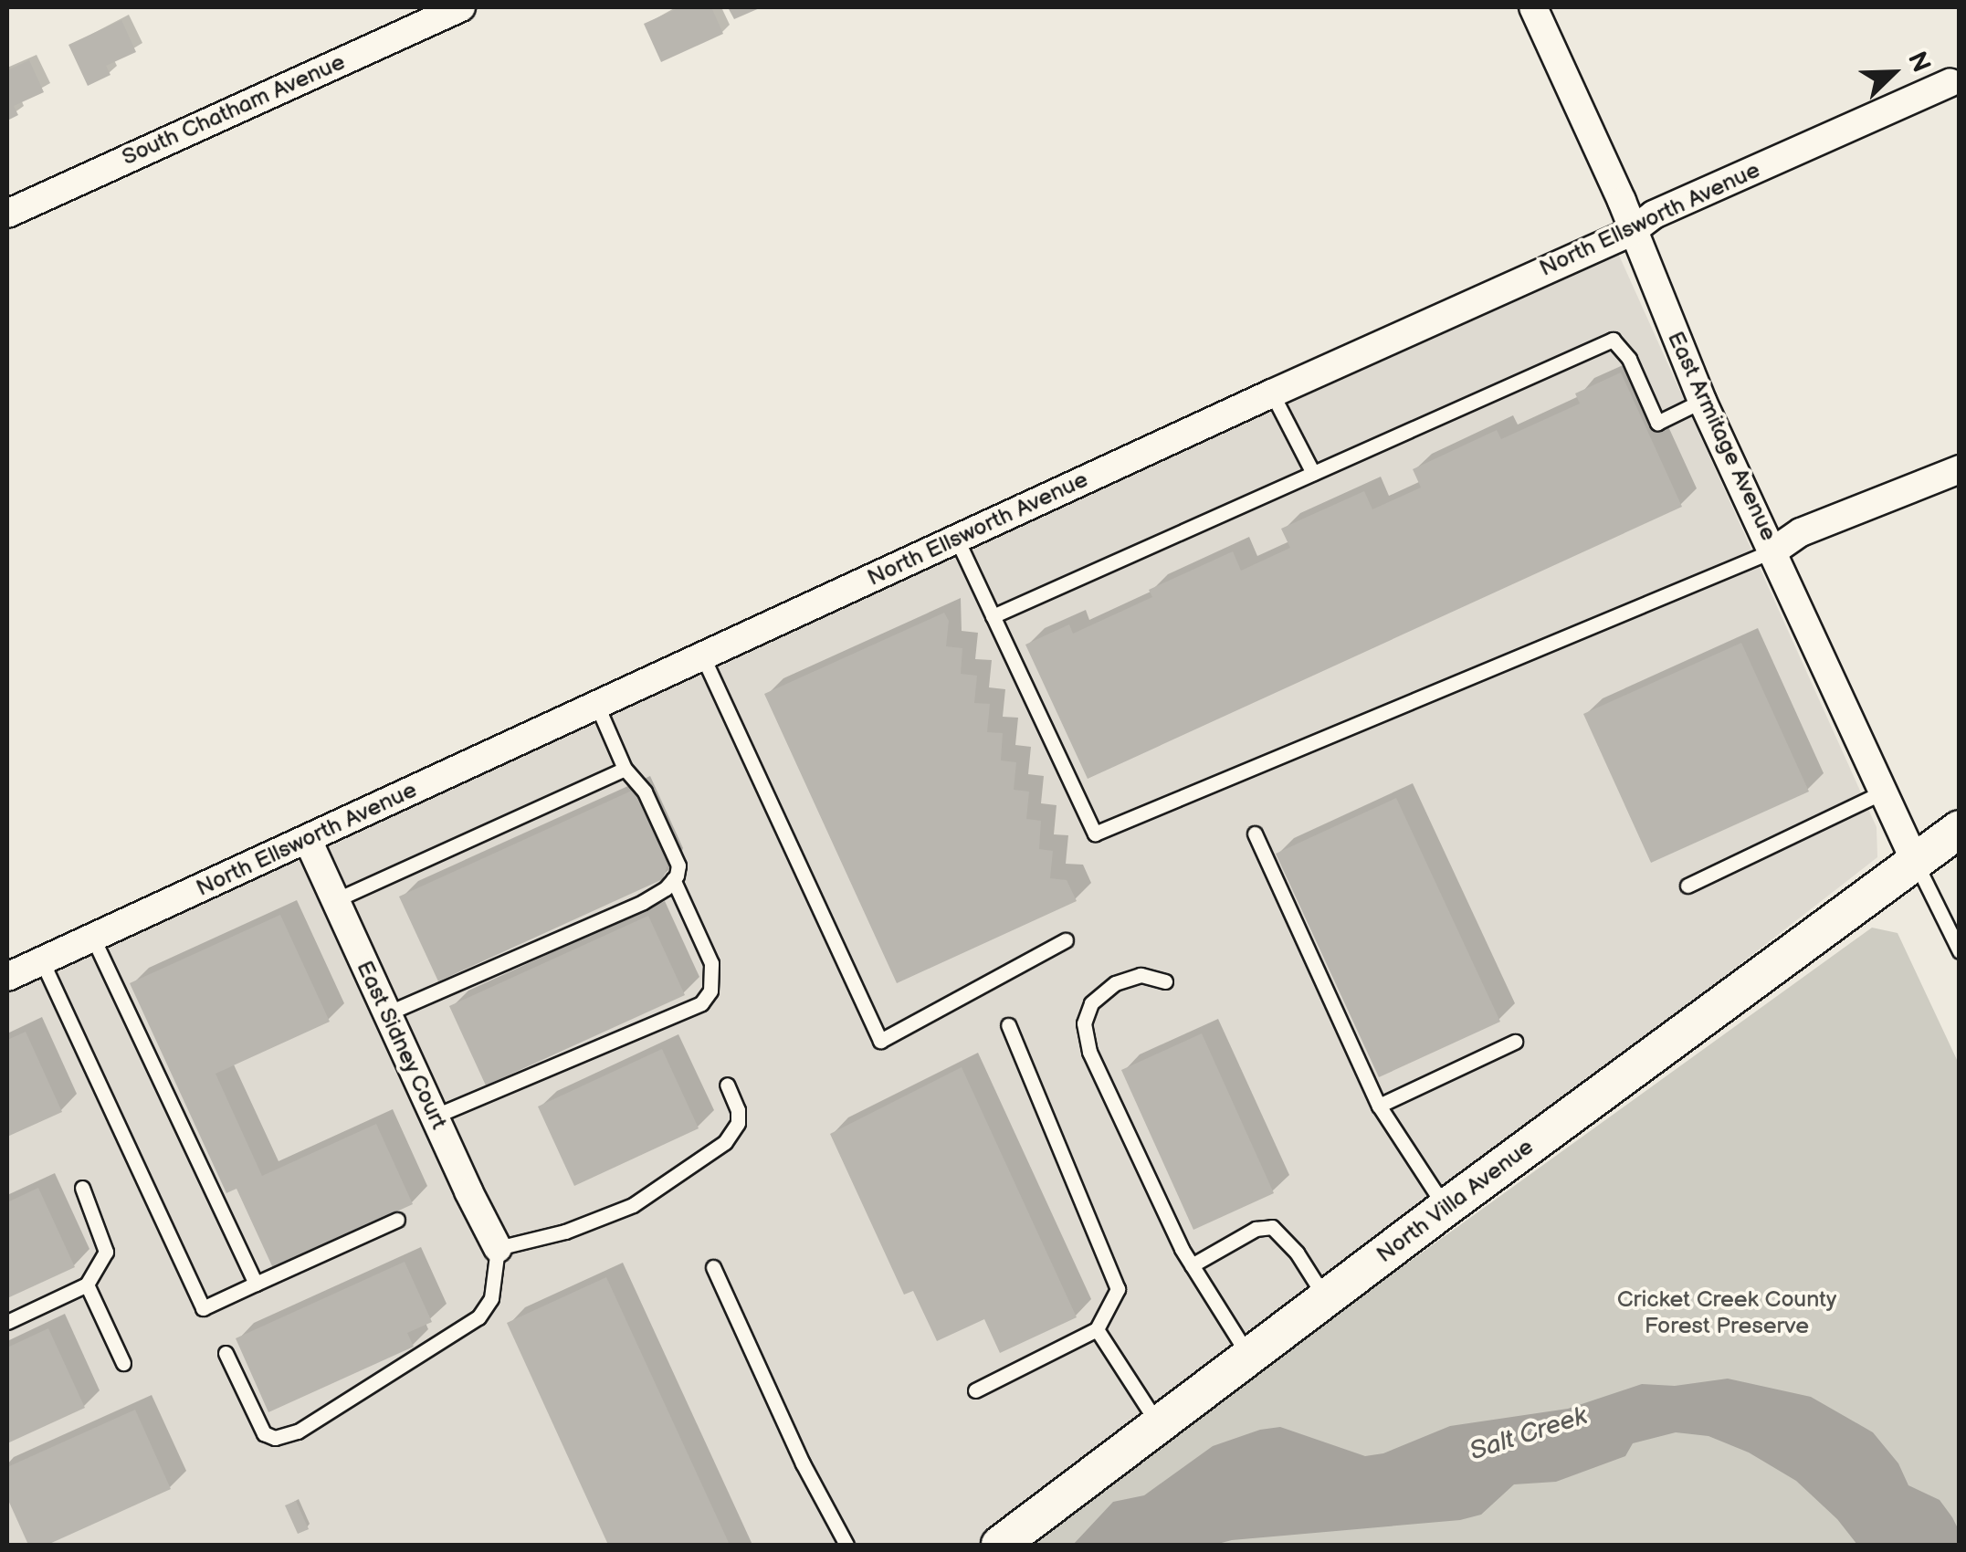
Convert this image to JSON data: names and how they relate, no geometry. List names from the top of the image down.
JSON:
{
  "streets": {
    "main road": ["North Villa Avenue"],
    "street": [
      "South Chatham Avenue",
      "North Ellsworth Avenue",
      "East Armitage Avenue",
      "East Sidney Court"
    ]
  },
  "crossings": [
    ["North Ellsworth Avenue", "East Armitage Avenue"],
    ["North Ellsworth Avenue", "East Sidney Court"],
    ["East Armitage Avenue", "North Villa Avenue"]
  ],
  "water": ["Salt Creek"],
  "parks": ["Cricket Creek County Forest Preserve"],
  "north": "top right"
}
